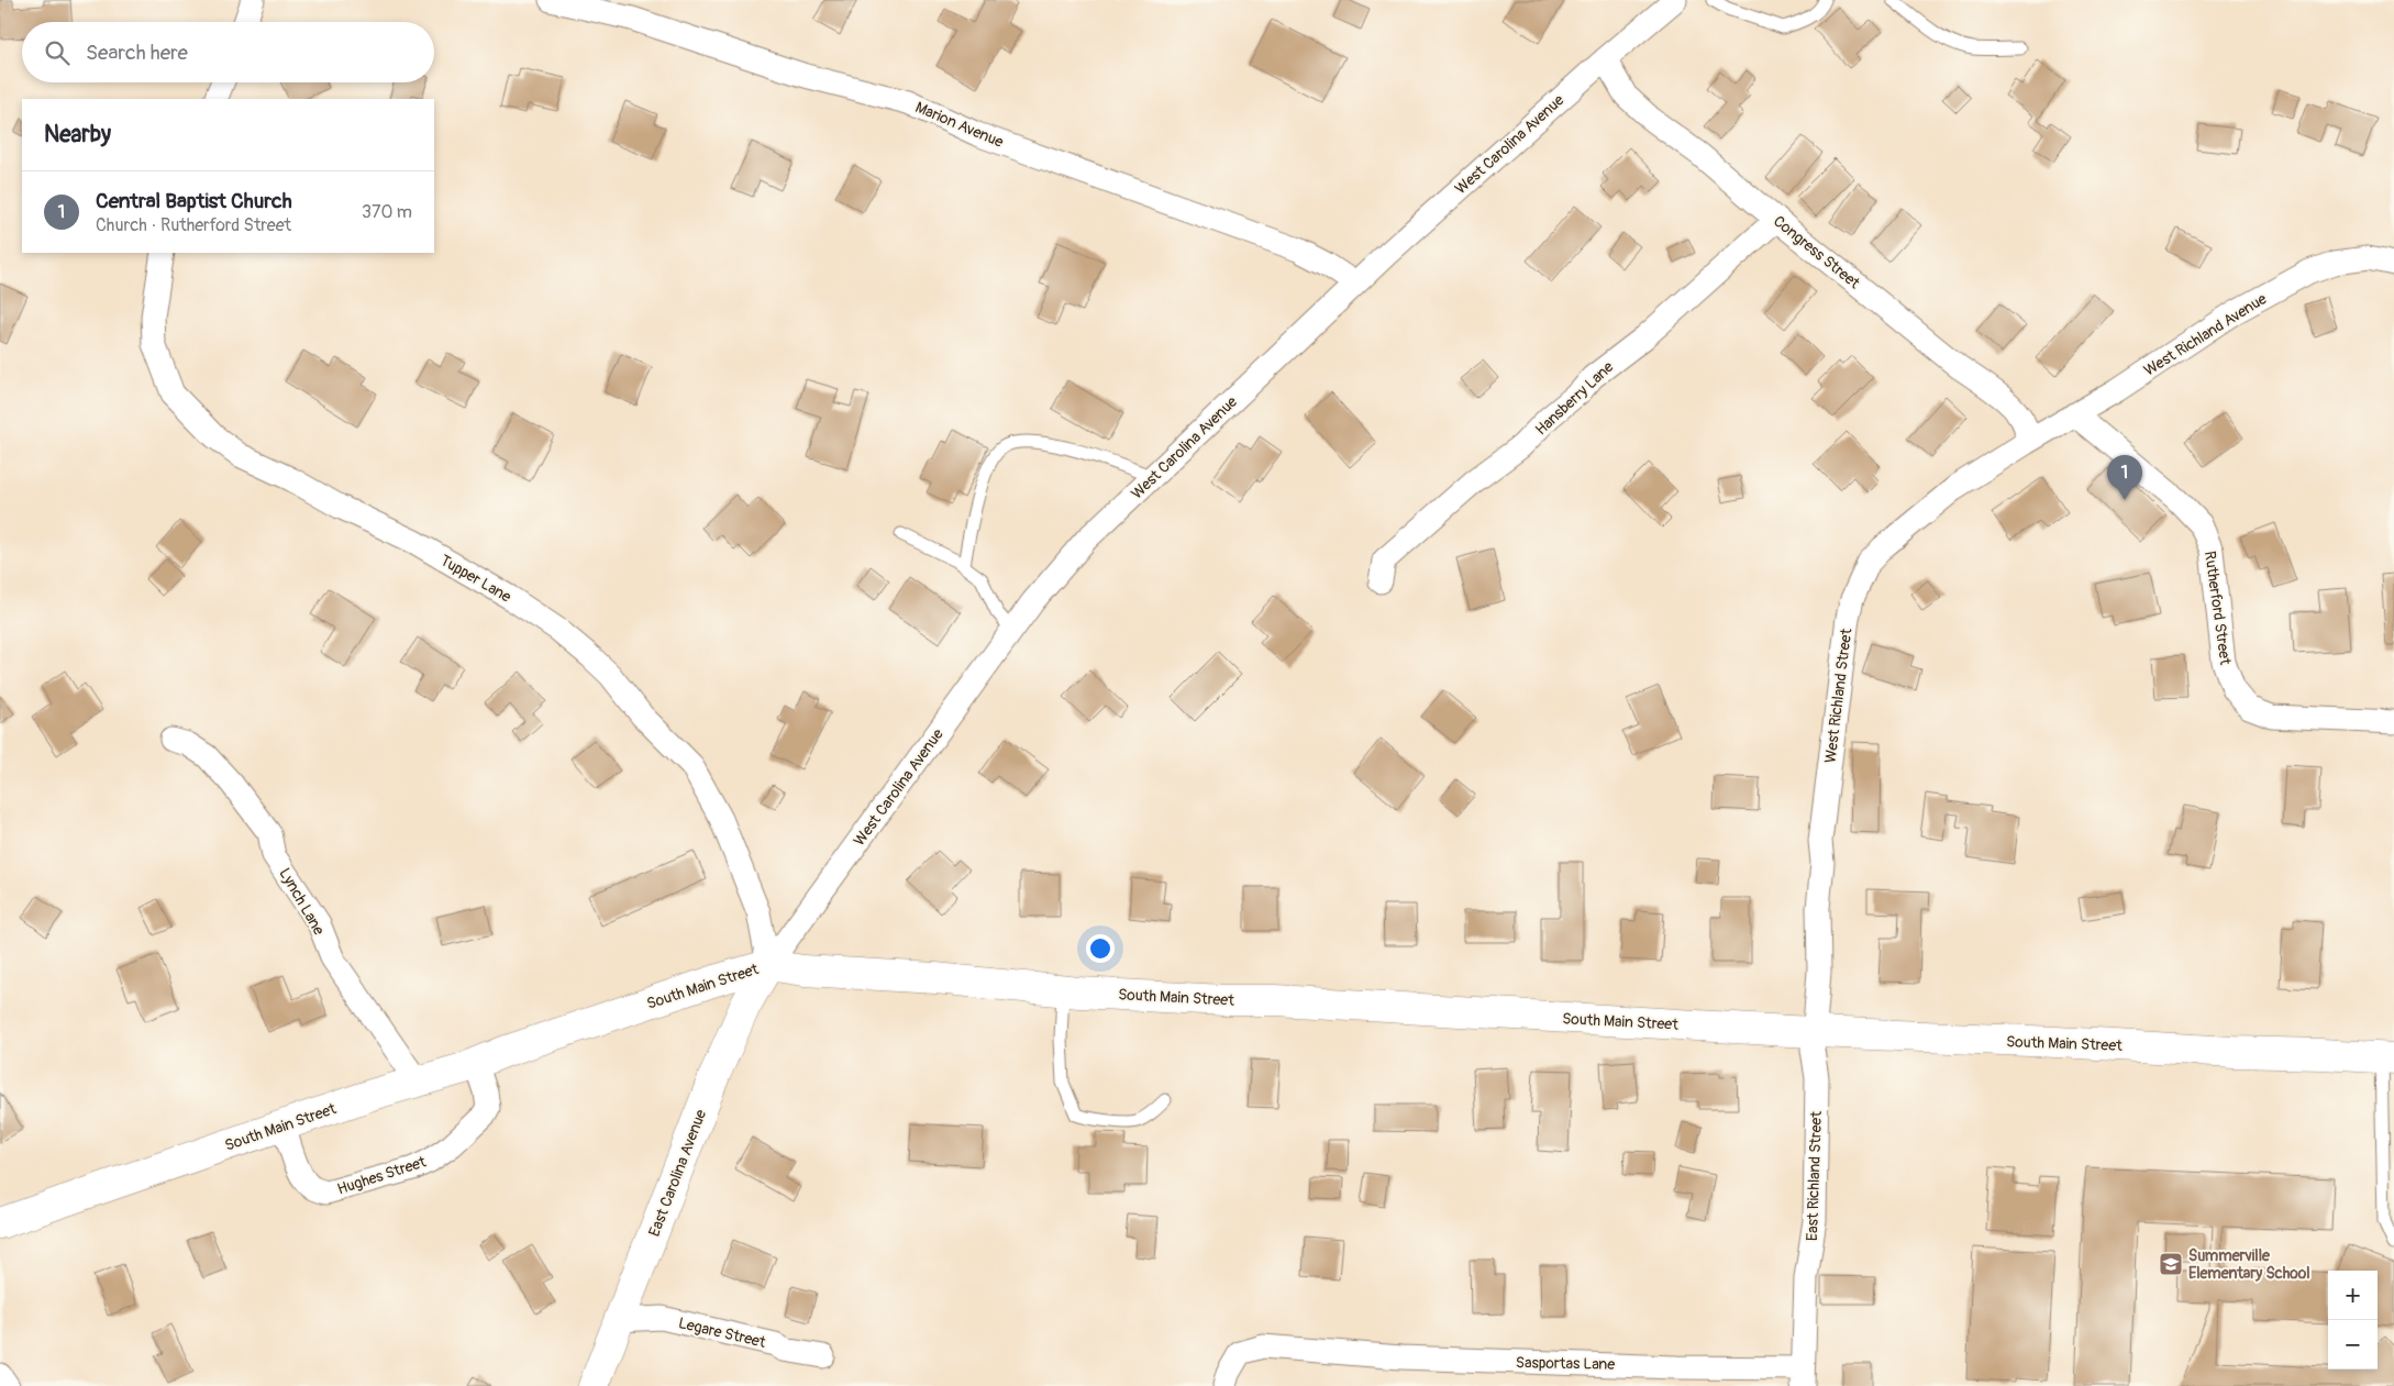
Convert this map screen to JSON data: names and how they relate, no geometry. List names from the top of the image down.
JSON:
{
  "streets": {
    "main road": ["South Main Street", "East Carolina Avenue"],
    "street": [
      "Marion Avenue",
      "West Carolina Avenue",
      "Congress Street",
      "West Richland Avenue",
      "Hansberry Lane",
      "Tupper Lane",
      "Rutherford Street",
      "West Richland Street",
      "Lynch Lane",
      "Hughes Street",
      "East Richland Street",
      "Legare Street",
      "Sasportas Lane"
    ]
  },
  "crossings": [
    ["Marion Avenue", "West Carolina Avenue"],
    ["West Carolina Avenue", "Congress Street"],
    ["West Carolina Avenue", "Tupper Lane"],
    ["West Carolina Avenue", "South Main Street"],
    ["West Carolina Avenue", "East Carolina Avenue"],
    ["Congress Street", "West Richland Avenue"],
    ["Congress Street", "Hansberry Lane"],
    ["Congress Street", "West Richland Street"],
    ["West Richland Avenue", "Rutherford Street"],
    ["West Richland Avenue", "West Richland Street"],
    ["Tupper Lane", "South Main Street"],
    ["Tupper Lane", "East Carolina Avenue"],
    ["West Richland Street", "South Main Street"],
    ["West Richland Street", "East Richland Street"],
    ["Lynch Lane", "South Main Street"],
    ["South Main Street", "East Carolina Avenue"],
    ["South Main Street", "Hughes Street"],
    ["South Main Street", "East Richland Street"],
    ["East Carolina Avenue", "Legare Street"],
    ["East Richland Street", "Sasportas Lane"]
  ],
  "places": {
    "school or university": ["Summerville Elementary School"]
  },
  "page": {
    "search": "Search here",
    "heading": "Nearby",
    "list": [
      {
        "mark": "1",
        "name": "Central Baptist Church",
        "note": "Church · Rutherford Street",
        "value": "370 m"
      }
    ],
    "pins": "1",
    "map_buttons": ["+", "−"]
  }
}
